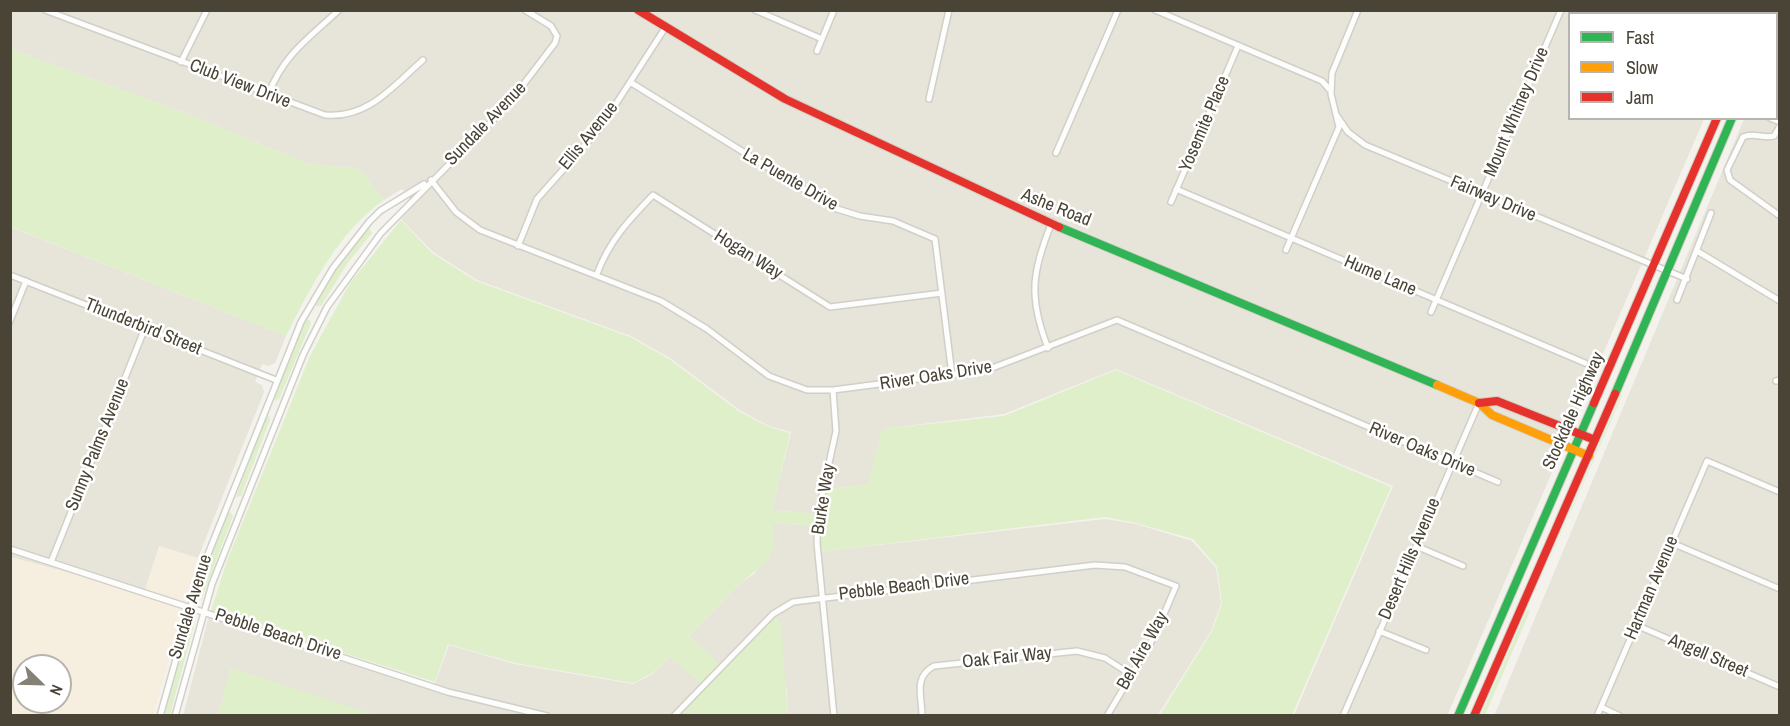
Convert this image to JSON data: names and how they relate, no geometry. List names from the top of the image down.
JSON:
{
  "streets": {
    "main road": ["Ashe Road", "Stockdale Highway"],
    "street": [
      "Club View Drive",
      "Mount Whitney Drive",
      "Sundale Avenue",
      "Yosemite Place",
      "Ellis Avenue",
      "La Puente Drive",
      "Fairway Drive",
      "Hogan Way",
      "Hume Lane",
      "Thunderbird Street",
      "River Oaks Drive",
      "Sunny Palms Avenue",
      "Burke Way",
      "Desert Hills Avenue",
      "Pebble Beach Drive",
      "Hartman Avenue",
      "Bel Aire Way",
      "Angell Street",
      "Oak Fair Way"
    ]
  },
  "crossings": [
    ["Mount Whitney Drive", "Fairway Drive"],
    ["Mount Whitney Drive", "Hume Lane"],
    ["Sundale Avenue", "Thunderbird Street"],
    ["Sundale Avenue", "River Oaks Drive"],
    ["Sundale Avenue", "Pebble Beach Drive"],
    ["Yosemite Place", "Hume Lane"],
    ["Ellis Avenue", "La Puente Drive"],
    ["Ellis Avenue", "Ashe Road"],
    ["Ellis Avenue", "River Oaks Drive"],
    ["La Puente Drive", "Hogan Way"],
    ["La Puente Drive", "River Oaks Drive"],
    ["Fairway Drive", "Stockdale Highway"],
    ["Ashe Road", "Stockdale Highway"],
    ["Ashe Road", "Desert Hills Avenue"],
    ["Hogan Way", "River Oaks Drive"],
    ["Thunderbird Street", "Sunny Palms Avenue"],
    ["River Oaks Drive", "Burke Way"],
    ["River Oaks Drive", "Desert Hills Avenue"],
    ["Sunny Palms Avenue", "Pebble Beach Drive"],
    ["Burke Way", "Pebble Beach Drive"],
    ["Pebble Beach Drive", "Bel Aire Way"],
    ["Hartman Avenue", "Angell Street"],
    ["Bel Aire Way", "Oak Fair Way"]
  ],
  "legend": ["Fast", "Slow", "Jam"],
  "north": "bottom right"
}
